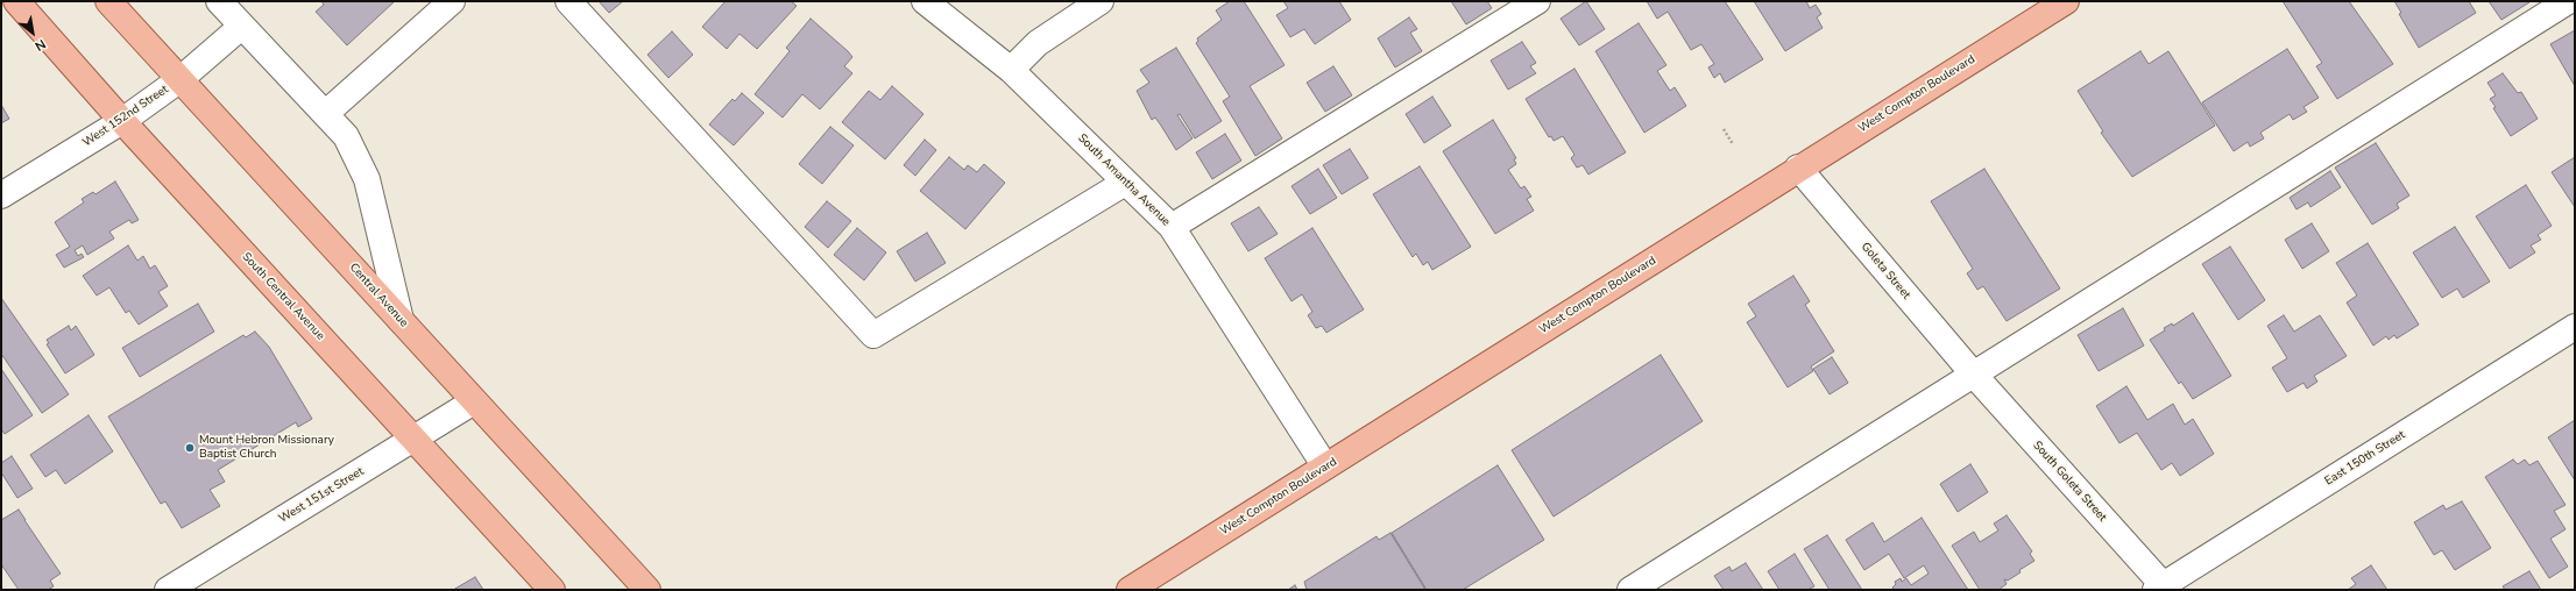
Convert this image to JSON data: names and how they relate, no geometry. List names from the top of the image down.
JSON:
{
  "streets": {
    "main road": ["West Compton Boulevard", "Central Avenue", "South Central Avenue"],
    "street": [
      "West 152nd Street",
      "South Amantha Avenue",
      "Goleta Street",
      "East 150th Street",
      "South Goleta Street",
      "West 151st Street"
    ]
  },
  "crossings": [
    ["West Compton Boulevard", "South Amantha Avenue"],
    ["West Compton Boulevard", "Goleta Street"],
    ["West 152nd Street", "Central Avenue"],
    ["West 152nd Street", "South Central Avenue"],
    ["Goleta Street", "South Goleta Street"],
    ["Central Avenue", "West 151st Street"],
    ["South Central Avenue", "West 151st Street"],
    ["East 150th Street", "South Goleta Street"]
  ],
  "places": ["Mount Hebron Missionary Baptist Church"],
  "north": "bottom right"
}
